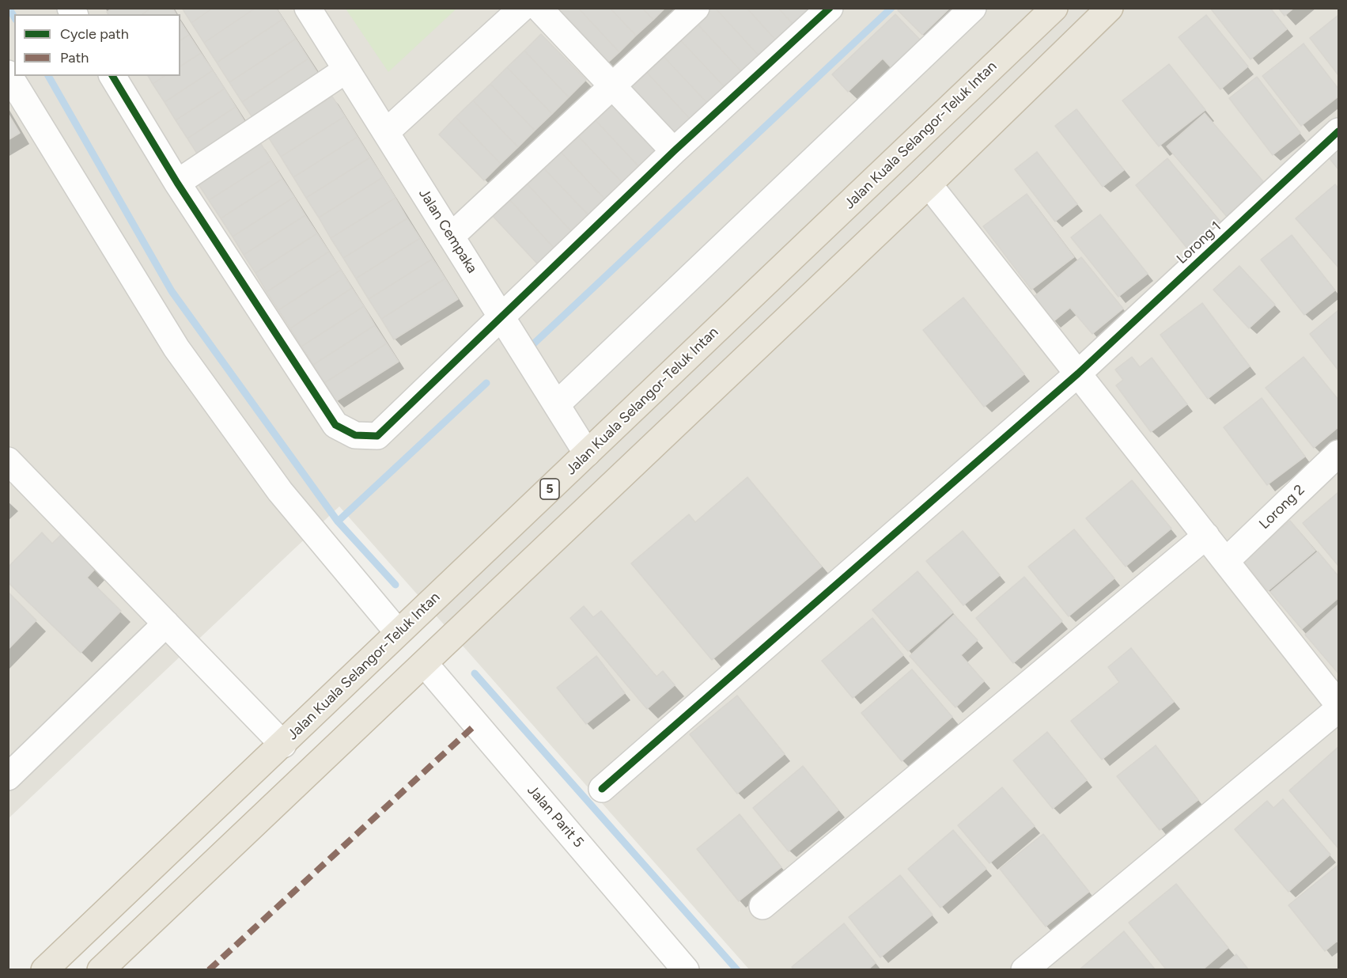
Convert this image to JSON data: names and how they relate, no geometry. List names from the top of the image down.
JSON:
{
  "streets": {
    "highway": ["Jalan Kuala Selangor-Teluk Intan", "5"],
    "street": [
      "Jalan Cempaka",
      "Lorong 1",
      "Lorong 2",
      "Jalan Parit 5"
    ]
  },
  "crossings": [
    ["Jalan Kuala Selangor-Teluk Intan", "Jalan Cempaka"]
  ],
  "legend": ["Cycle path", "Path"]
}
